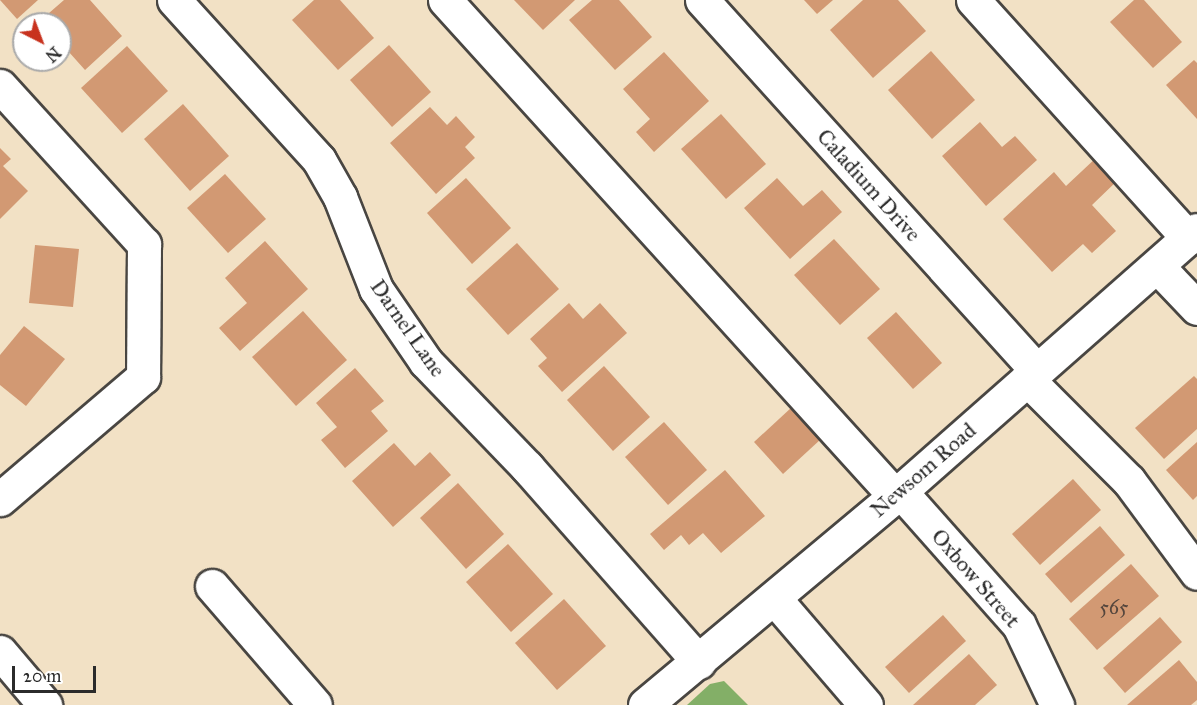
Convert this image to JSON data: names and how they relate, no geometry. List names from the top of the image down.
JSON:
{
  "streets": {
    "street": [
      "Caladium Drive",
      "Darnel Lane",
      "Newsom Road",
      "Oxbow Street"
    ]
  },
  "crossings": [
    ["Caladium Drive", "Newsom Road"],
    ["Darnel Lane", "Newsom Road"],
    ["Newsom Road", "Oxbow Street"]
  ],
  "house_numbers": ["565"],
  "scale_bar": "20 m",
  "north": "bottom right"
}
